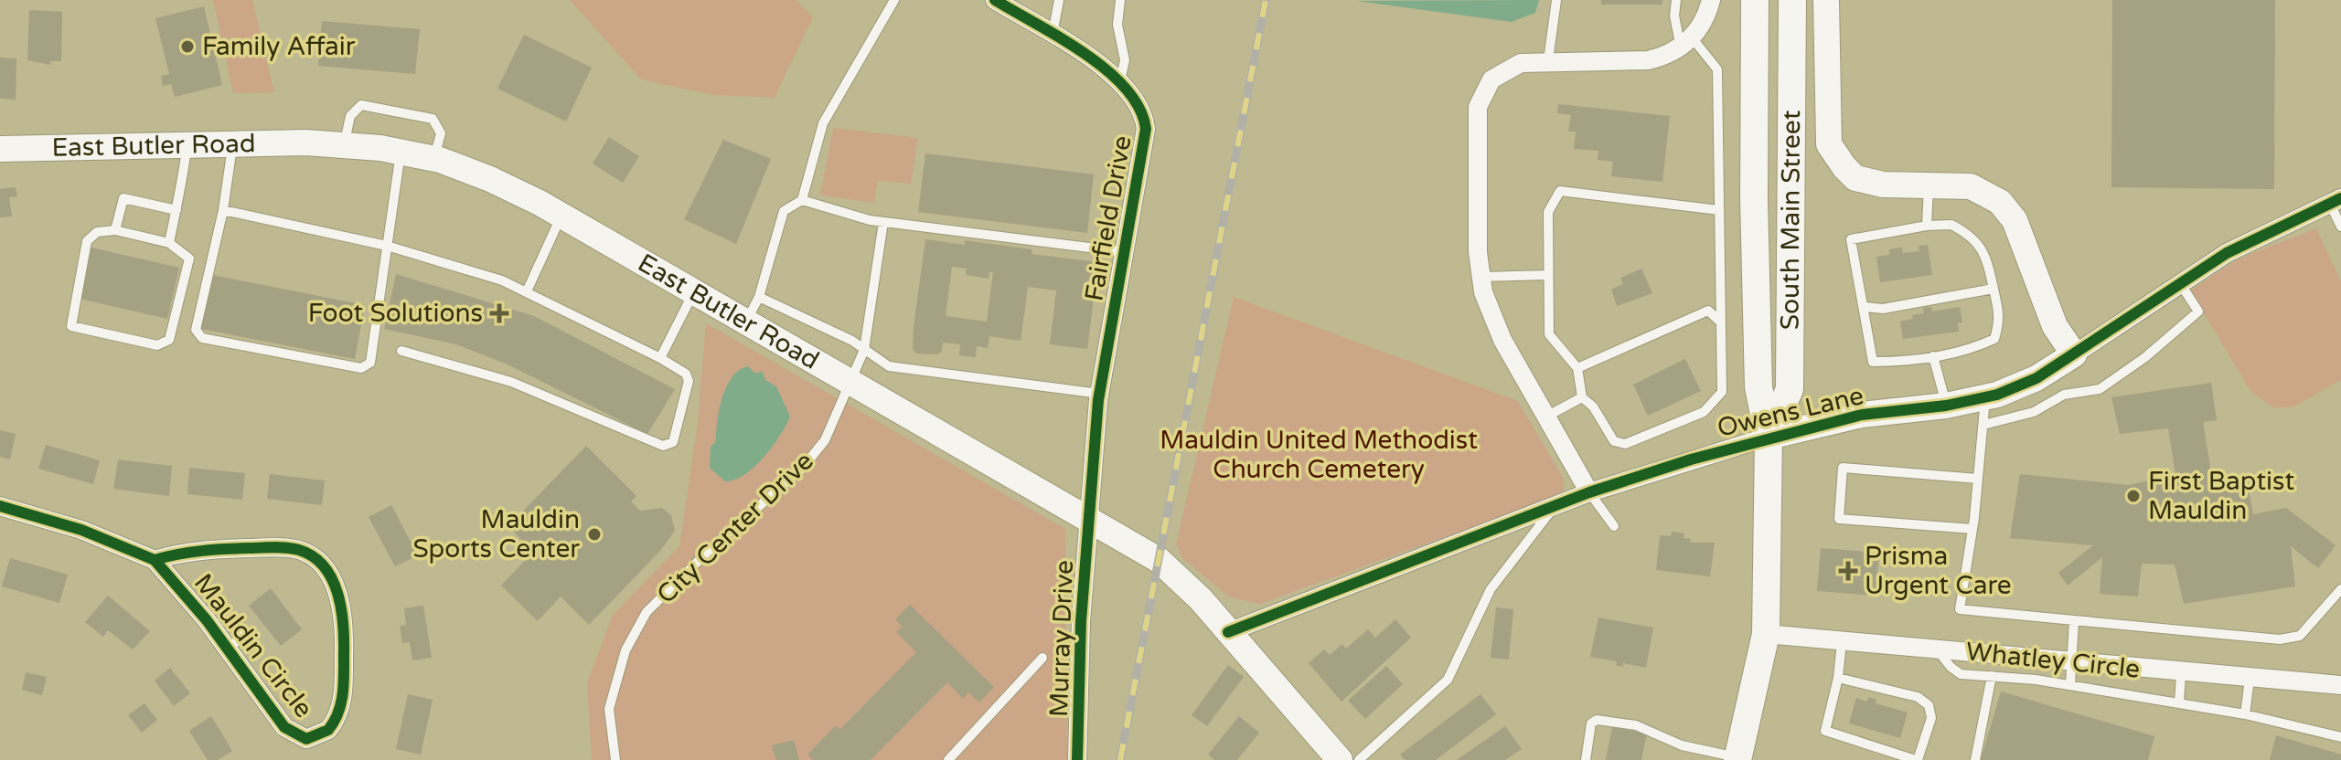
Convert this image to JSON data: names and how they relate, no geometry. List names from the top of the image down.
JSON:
{
  "streets": {
    "main road": ["East Butler Road", "South Main Street", "Owens Lane"],
    "street": [
      "Fairfield Drive",
      "Murray Drive",
      "Mauldin Circle",
      "Whatley Circle"
    ],
    "lane": ["City Center Drive"]
  },
  "crossings": [
    ["East Butler Road", "Fairfield Drive"],
    ["East Butler Road", "Owens Lane"],
    ["East Butler Road", "City Center Drive"],
    ["East Butler Road", "Murray Drive"],
    ["Fairfield Drive", "Murray Drive"],
    ["South Main Street", "Owens Lane"],
    ["South Main Street", "Whatley Circle"]
  ],
  "parks": ["Mauldin United Methodist Church Cemetery"],
  "places": {
    "other": ["Family Affair", "First Baptist Mauldin", "Mauldin Sports Center"],
    "health": ["Foot Solutions", "Prisma Urgent Care"]
  }
}
